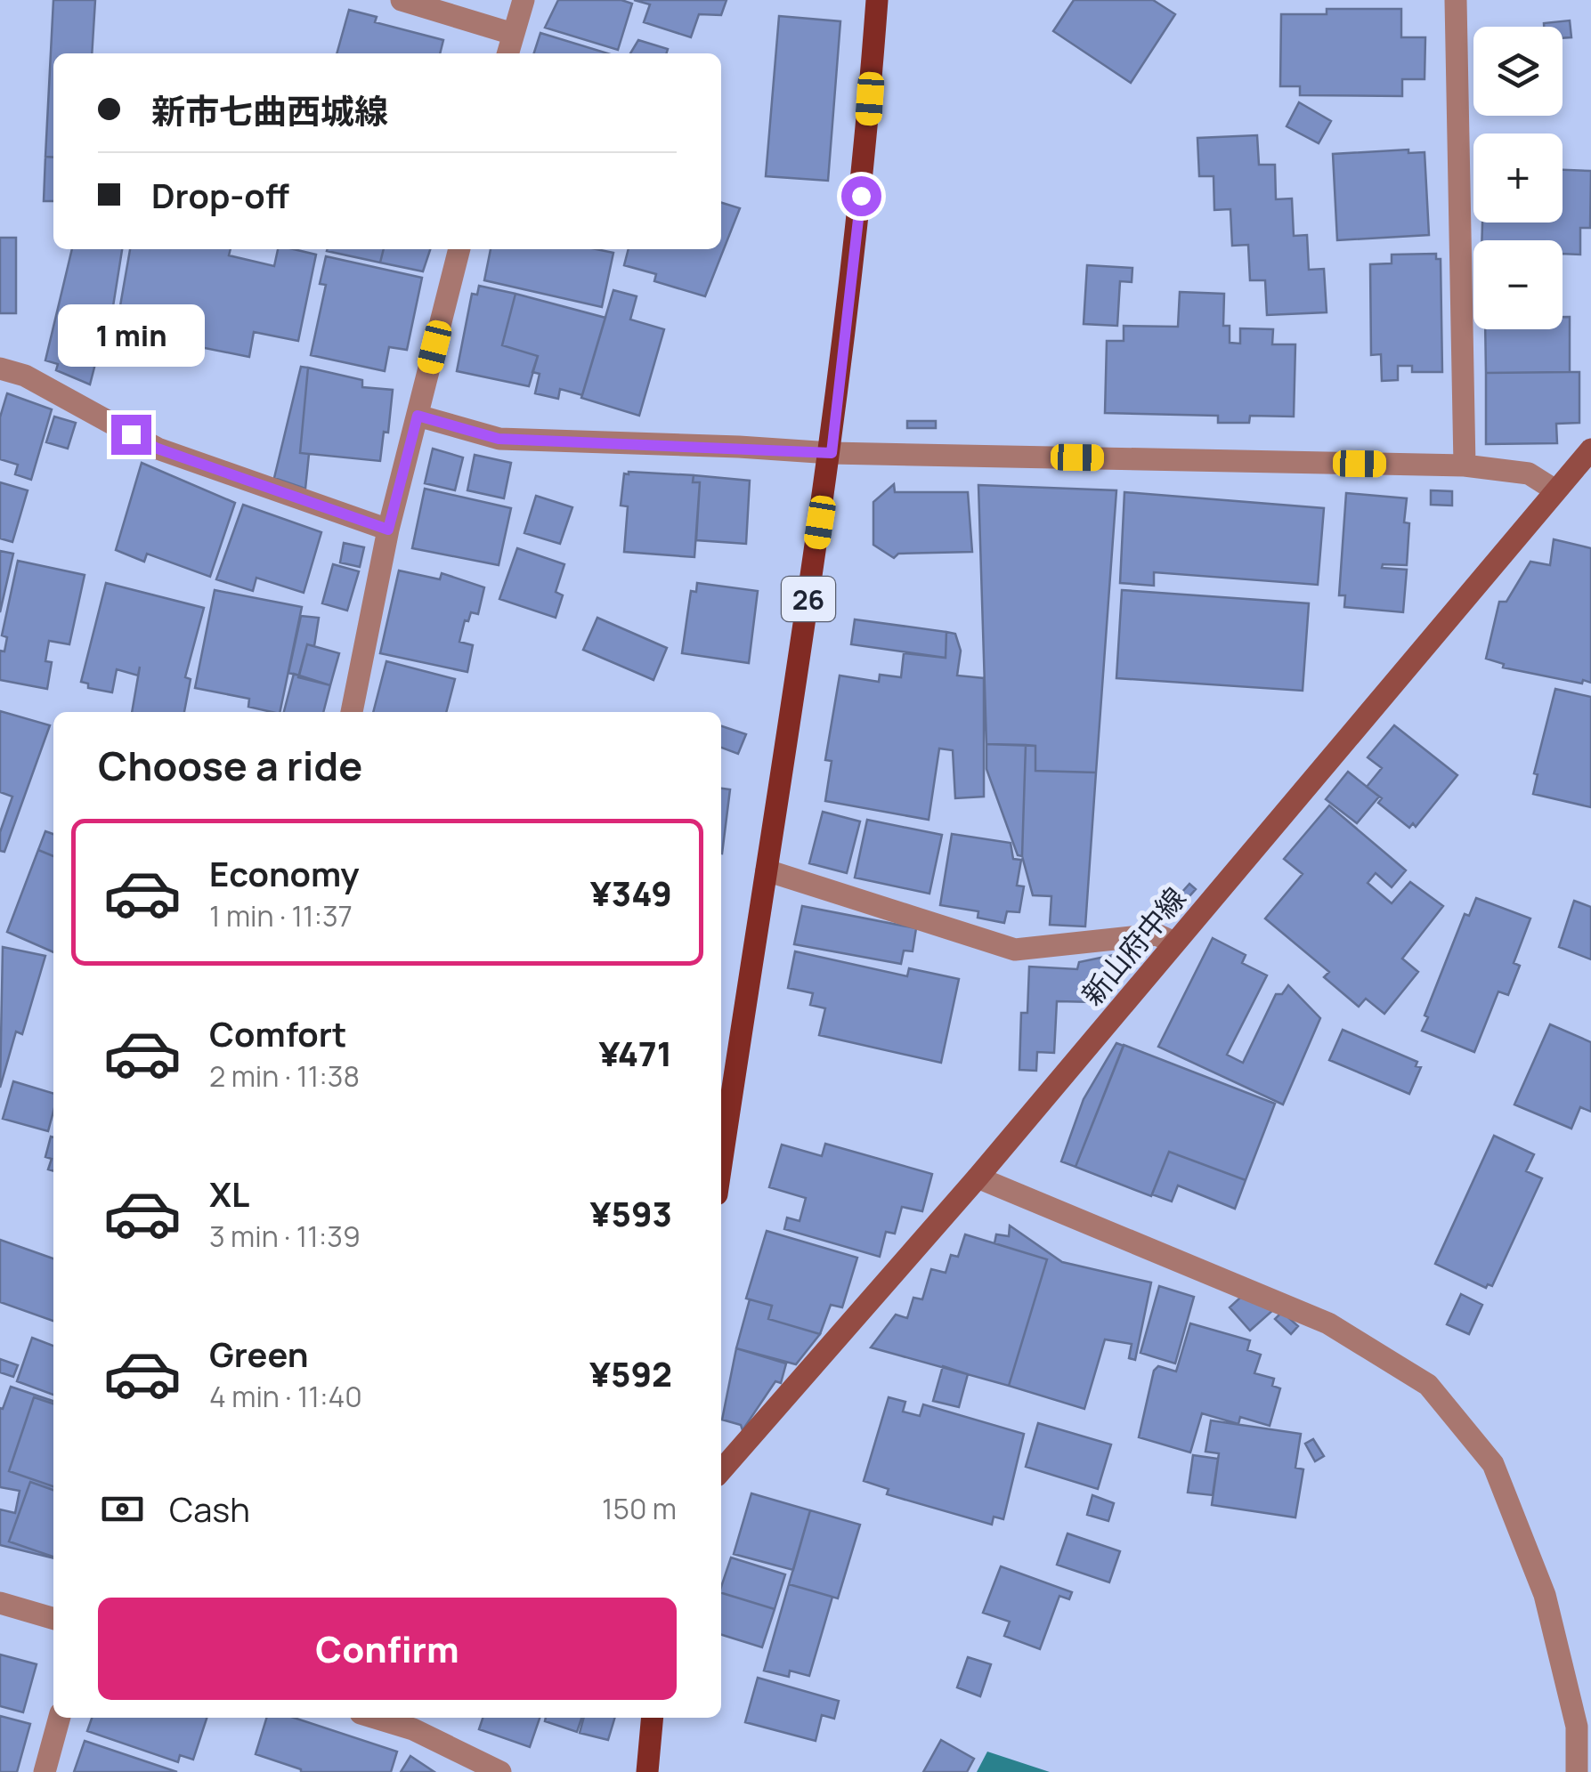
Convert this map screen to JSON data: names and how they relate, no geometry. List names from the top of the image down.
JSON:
{
  "streets": {
    "main road": ["26", "新山府中線"]
  },
  "page": {
    "map_buttons": ["+", "−"],
    "banner": ["新市七曲西城線", "Drop-off"],
    "bubble": "1 min",
    "heading": "Choose a ride",
    "list": [
      {
        "name": "Economy",
        "note": "1 min · 11:37",
        "value": "¥349"
      },
      {
        "name": "Comfort",
        "note": "2 min · 11:38",
        "value": "¥471"
      },
      {
        "name": "XL",
        "note": "3 min · 11:39",
        "value": "¥593"
      },
      {
        "name": "Green",
        "note": "4 min · 11:40",
        "value": "¥592"
      }
    ],
    "pay": ["Cash", "150 m"],
    "buttons": "Confirm"
  }
}
